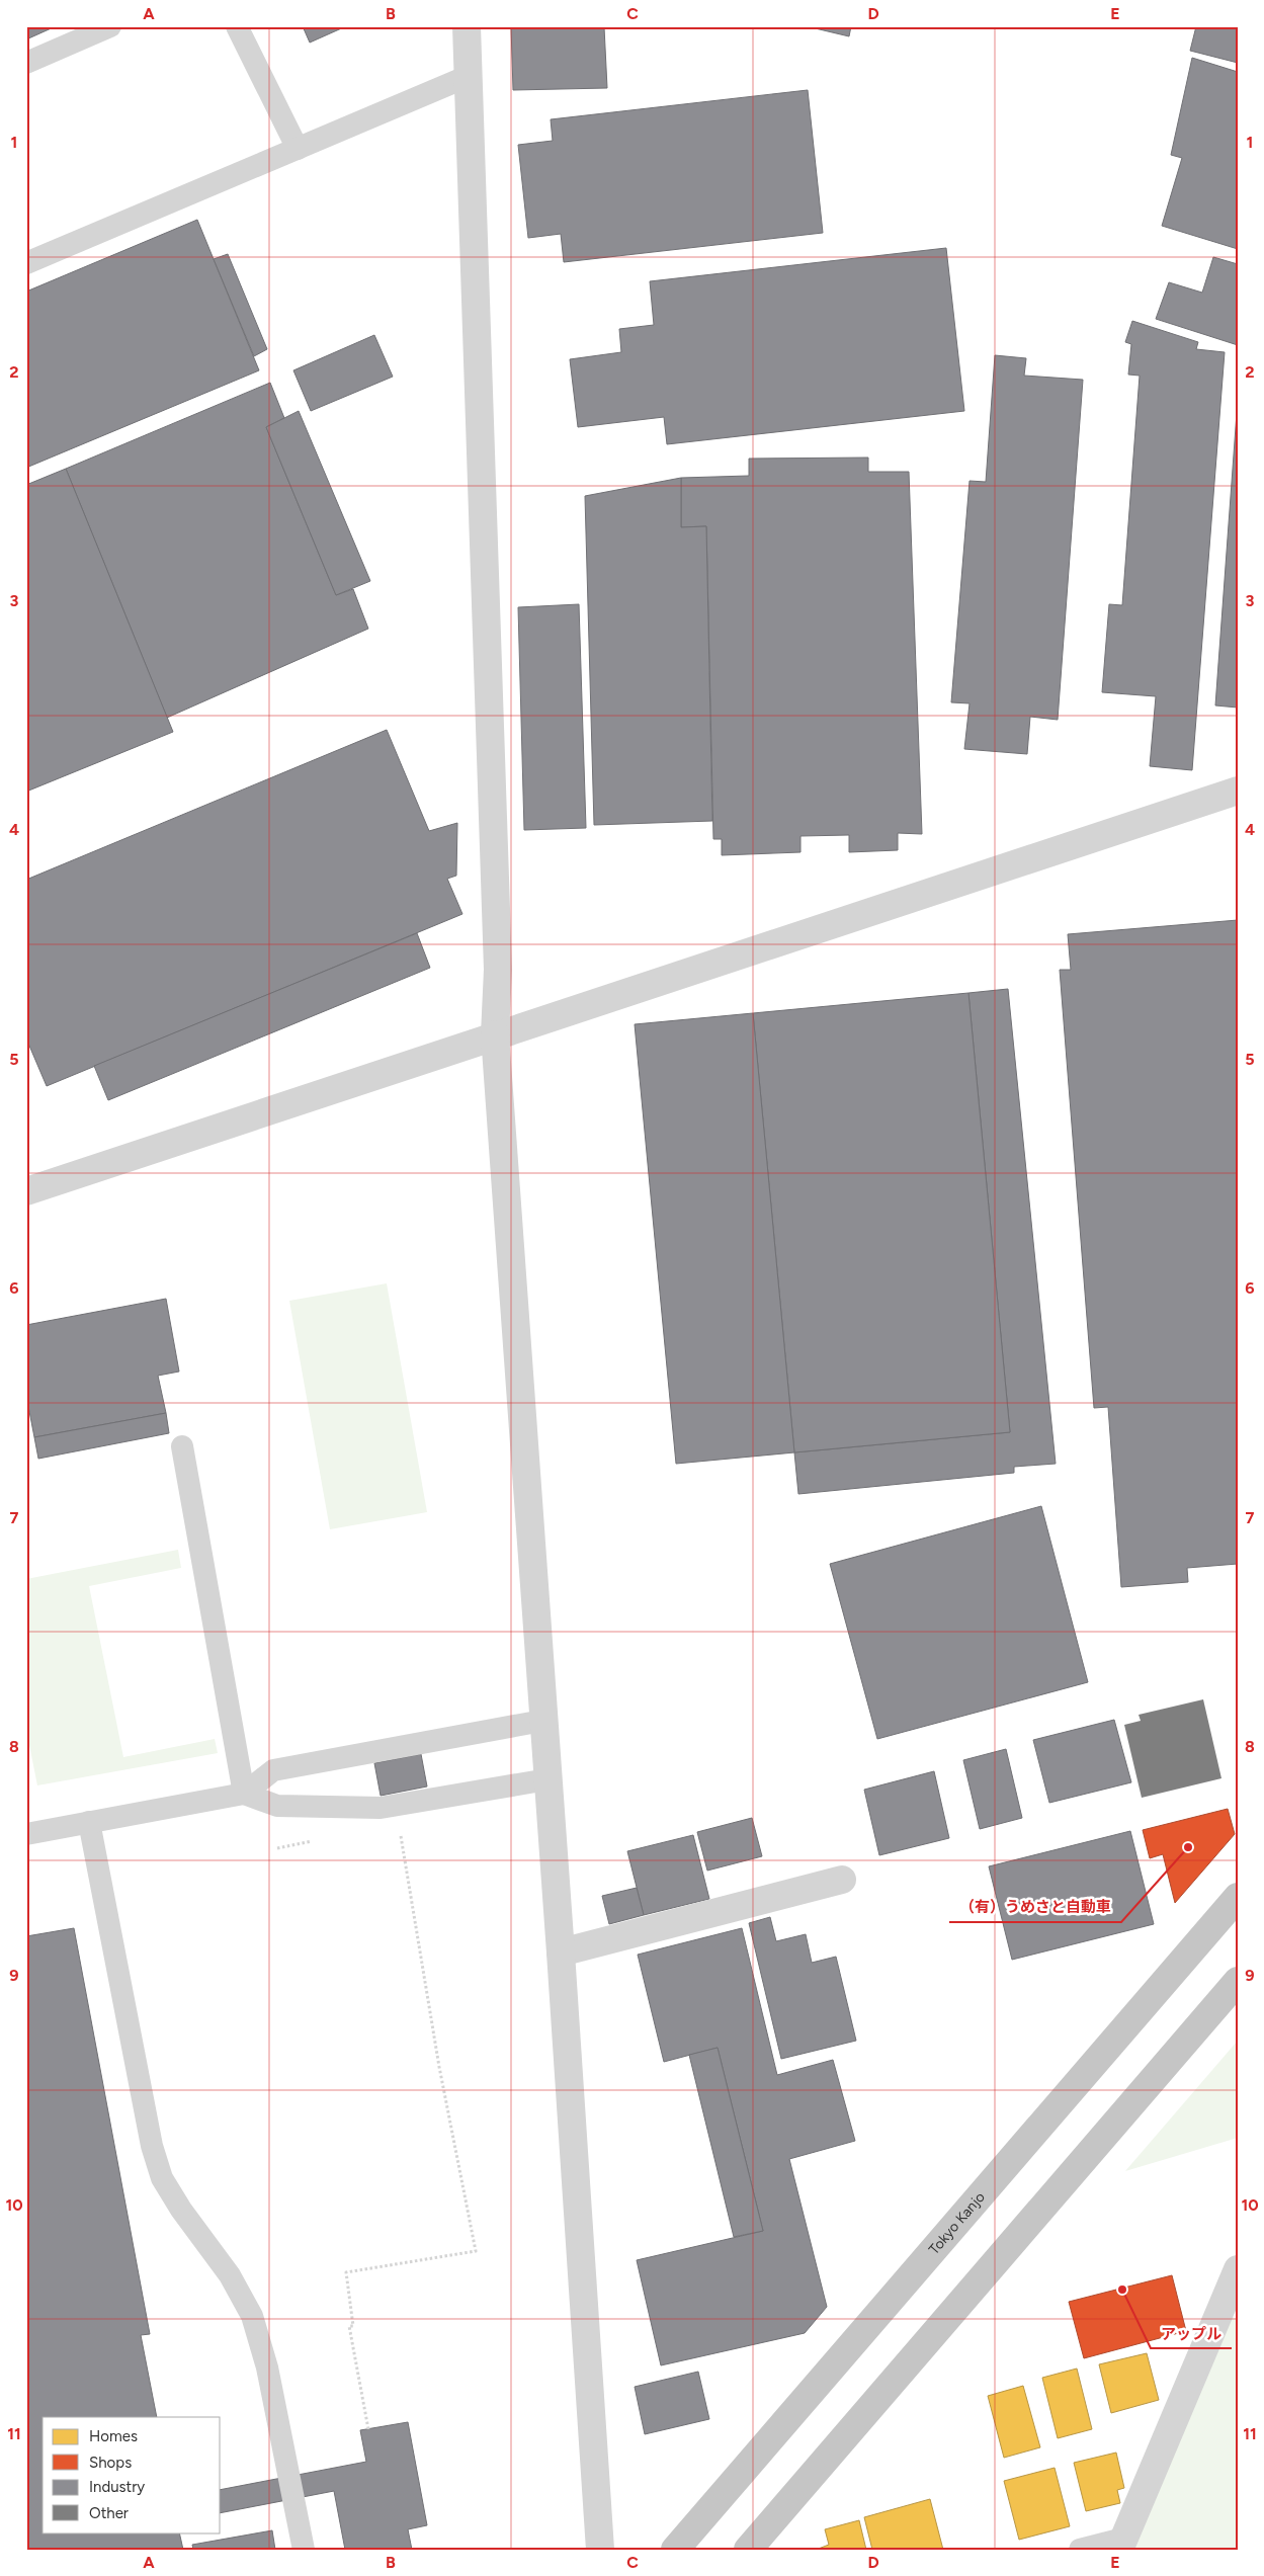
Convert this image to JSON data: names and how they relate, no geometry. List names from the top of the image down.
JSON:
{
  "streets": {
    "highway": ["Tokyo Kanjo"]
  },
  "places": ["（有）うめさと自動車", "アップル"],
  "legend": [
    "Homes",
    "Shops",
    "Industry",
    "Other"
  ],
  "grid": {
    "columns": [
      "A",
      "B",
      "C",
      "D",
      "E"
    ],
    "rows": [
      "1",
      "2",
      "3",
      "4",
      "5",
      "6",
      "7",
      "8",
      "9",
      "10",
      "11"
    ]
  }
}
